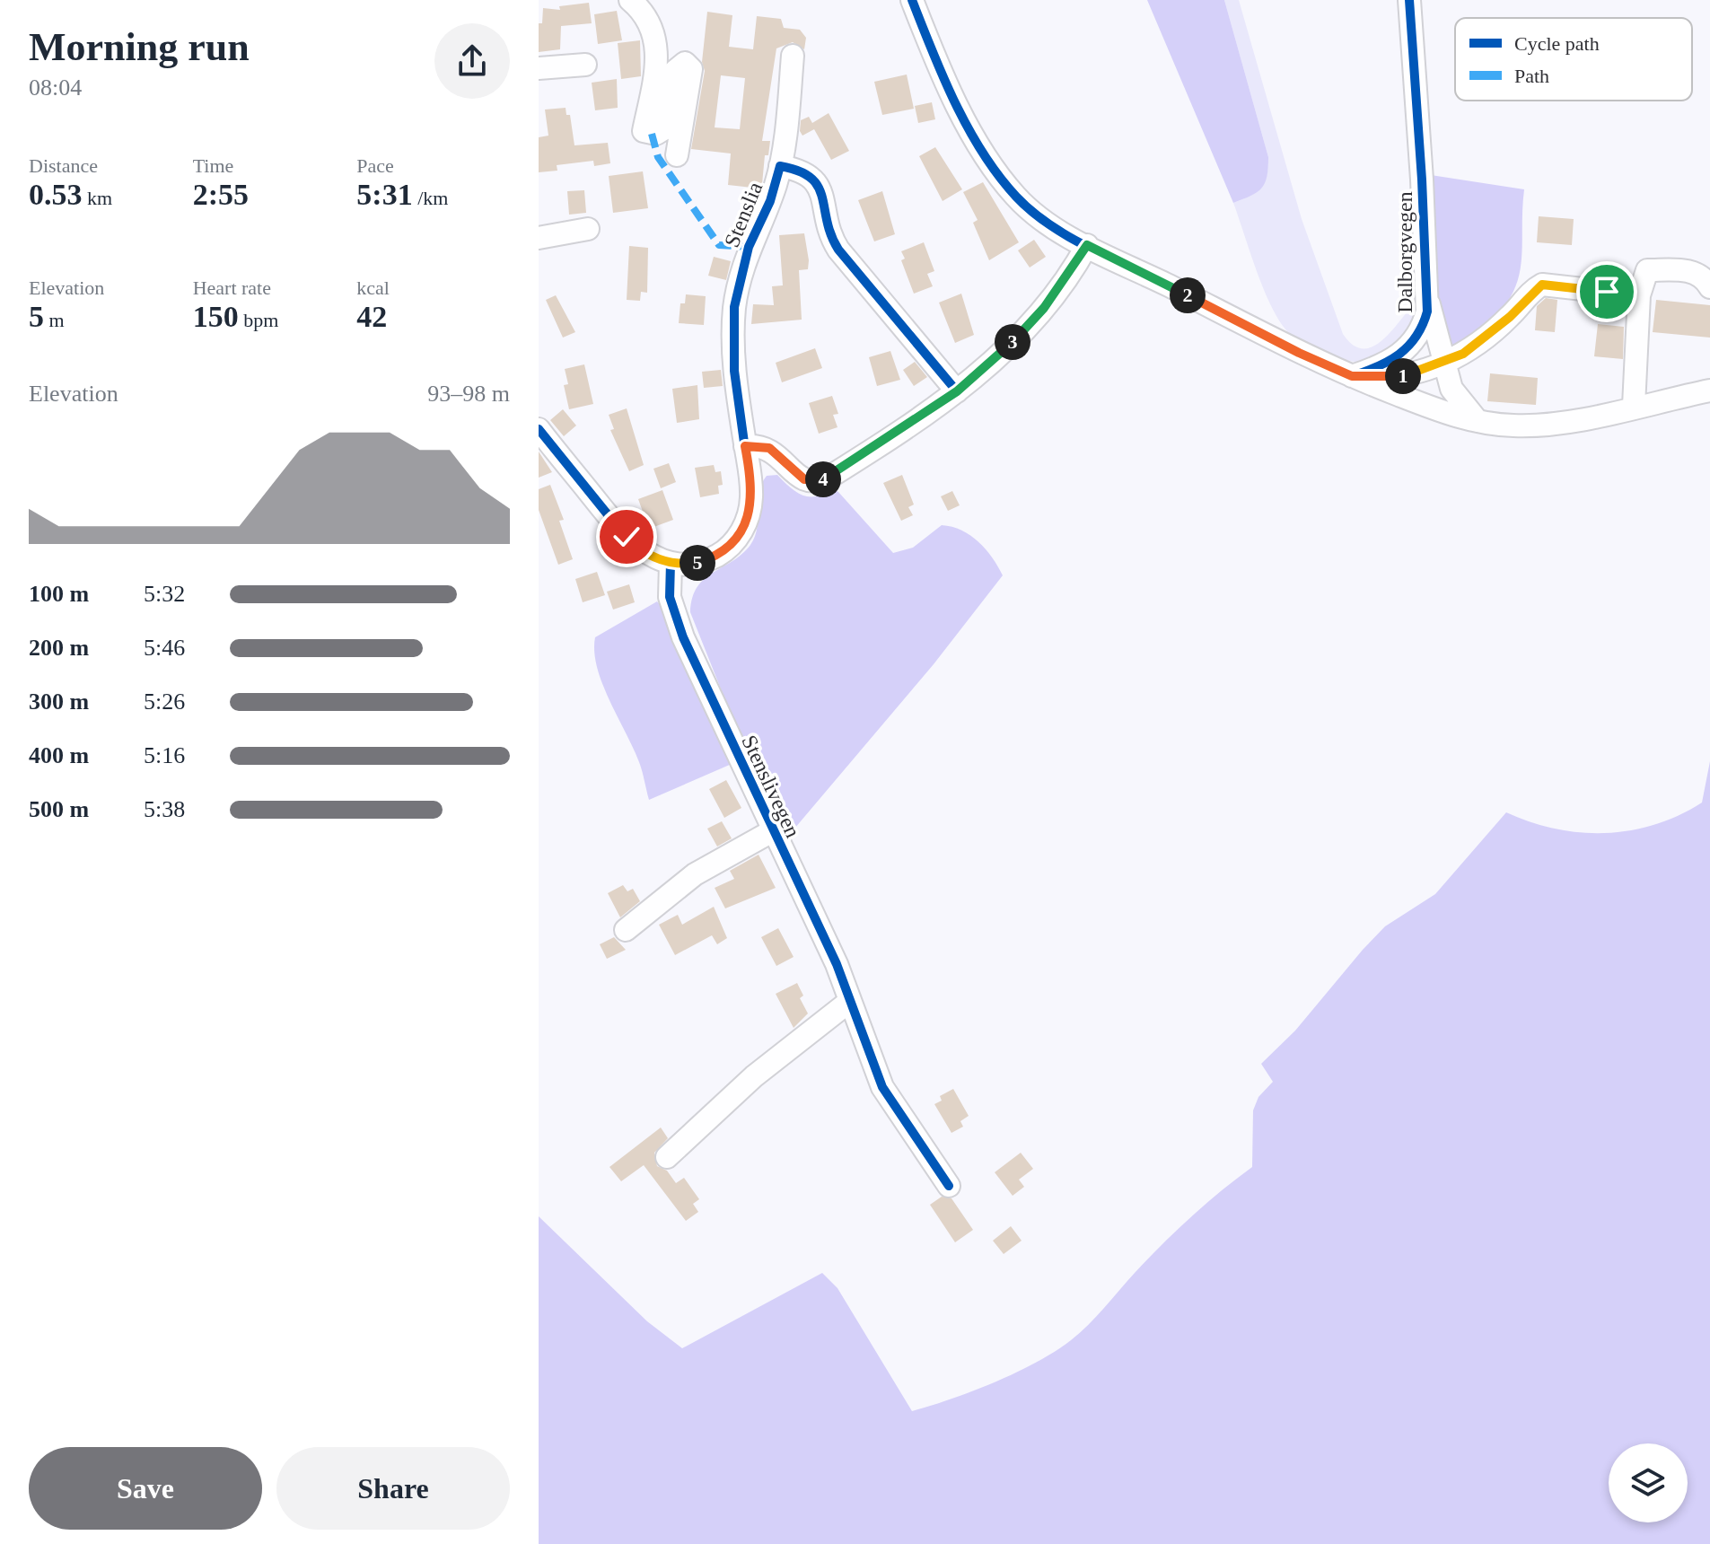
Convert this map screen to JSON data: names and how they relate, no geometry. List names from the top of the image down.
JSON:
{
  "streets": {
    "street": ["Stenslia", "Dalborgvegen", "Stenslivegen"]
  },
  "crossings": [
    ["Stenslia", "Stenslivegen"]
  ],
  "legend": ["Cycle path", "Path"],
  "page": {
    "heading": ["Morning run", "08:04"],
    "stats": [
      ["Distance", "0.53 km"],
      ["Time", "2:55"],
      ["Pace", "5:31 /km"],
      ["Elevation", "5 m"],
      ["Heart rate", "150 bpm"],
      ["kcal", "42"]
    ],
    "pins": [
      "2",
      "3",
      "1",
      "4",
      "5"
    ],
    "chart": ["Elevation", "93–98 m"],
    "list": [
      {
        "name": "100 m",
        "note": "5:32"
      },
      {
        "name": "200 m",
        "note": "5:46"
      },
      {
        "name": "300 m",
        "note": "5:26"
      },
      {
        "name": "400 m",
        "note": "5:16"
      },
      {
        "name": "500 m",
        "note": "5:38"
      }
    ],
    "buttons": ["Save", "Share"]
  }
}
